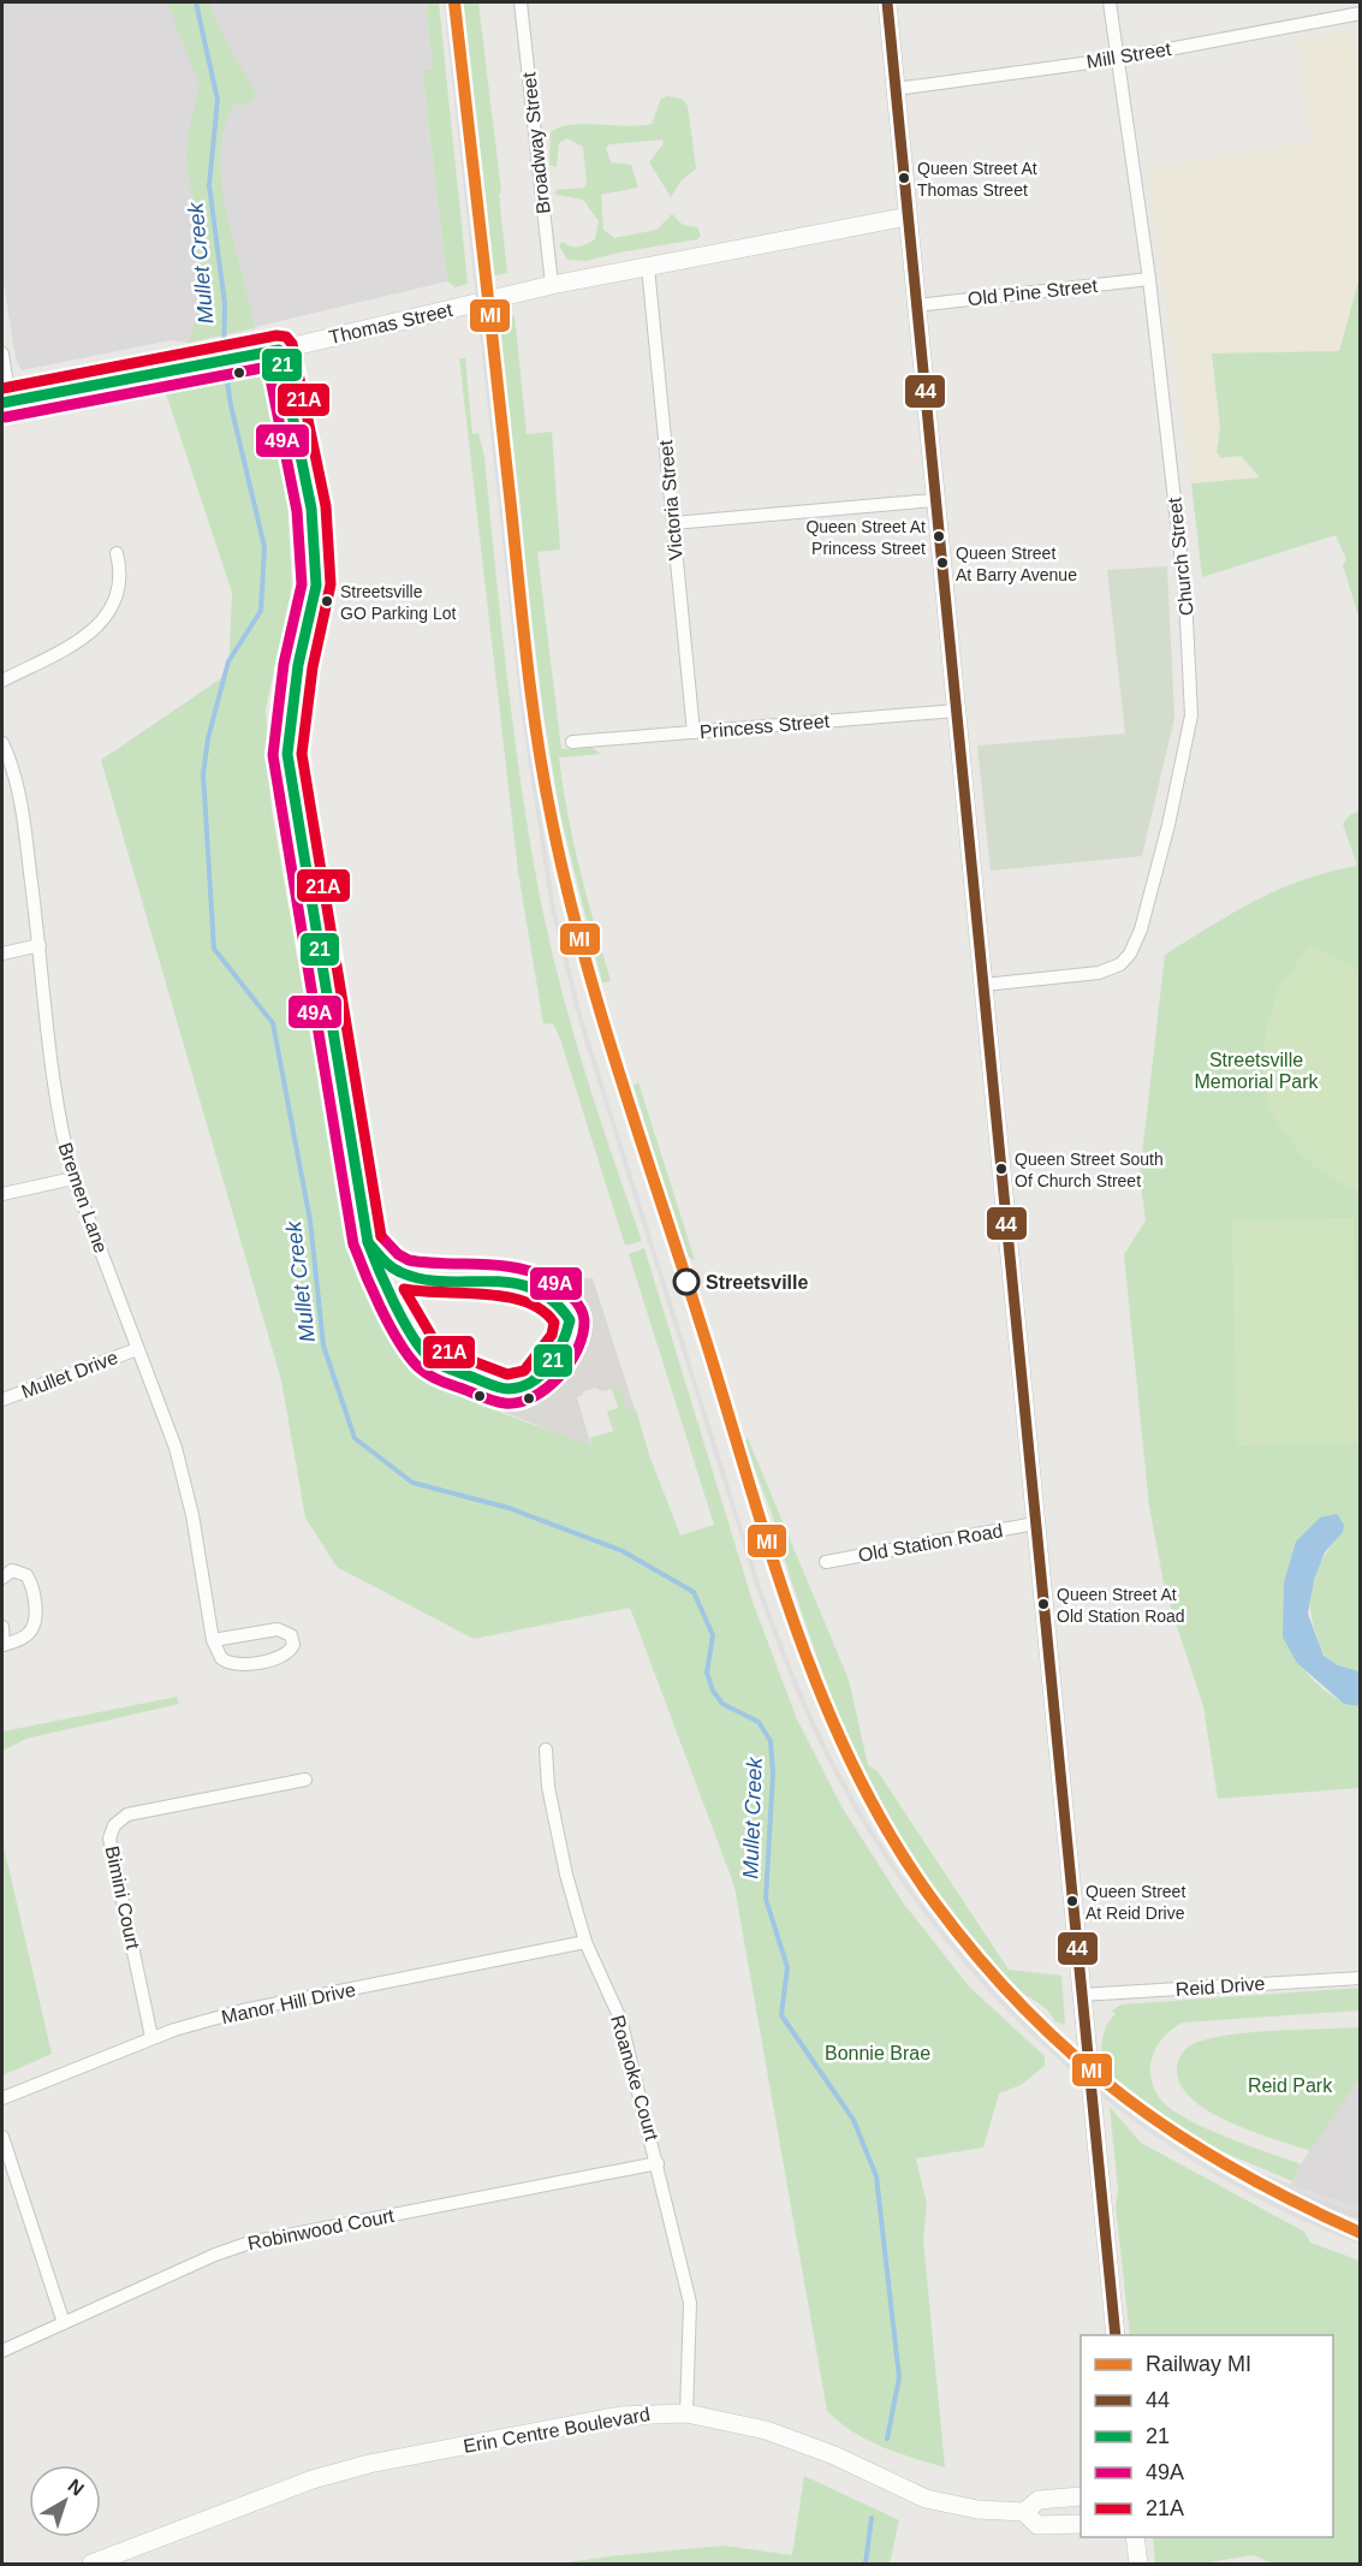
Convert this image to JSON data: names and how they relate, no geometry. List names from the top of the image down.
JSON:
{
  "streets": {
    "main road": ["Thomas Street", "Erin Centre Boulevard"],
    "street": [
      "Mill Street",
      "Broadway Street",
      "Old Pine Street",
      "Victoria Street",
      "Church Street",
      "Princess Street",
      "Bremen Lane",
      "Mullet Drive",
      "Old Station Road",
      "Bimini Court",
      "Reid Drive",
      "Manor Hill Drive",
      "Roanoke Court",
      "Robinwood Court"
    ]
  },
  "crossings": [
    ["Mill Street", "Church Street"],
    ["Broadway Street", "Thomas Street"],
    ["Old Pine Street", "Church Street"],
    ["Thomas Street", "Victoria Street"],
    ["Victoria Street", "Princess Street"],
    ["Bremen Lane", "Mullet Drive"],
    ["Bimini Court", "Manor Hill Drive"],
    ["Manor Hill Drive", "Roanoke Court"],
    ["Roanoke Court", "Robinwood Court"],
    ["Roanoke Court", "Erin Centre Boulevard"]
  ],
  "water": ["Mullet Creek"],
  "parks": ["Streetsville Memorial Park", "Bonnie Brae", "Reid Park"],
  "places": [
    "Queen Street At Thomas Street",
    "Queen Street At Princess Street",
    "Queen Street At Barry Avenue",
    "Streetsville GO Parking Lot",
    "Queen Street South Of Church Street",
    "Streetsville",
    "Queen Street At Old Station Road",
    "Queen Street At Reid Drive"
  ],
  "lines": [
    "rail line MI",
    "transit line 44",
    "transit line 21A",
    "transit line 21",
    "transit line 49A"
  ],
  "legend": [
    "Railway MI",
    "44",
    "21",
    "49A",
    "21A"
  ],
  "north": "top right"
}
